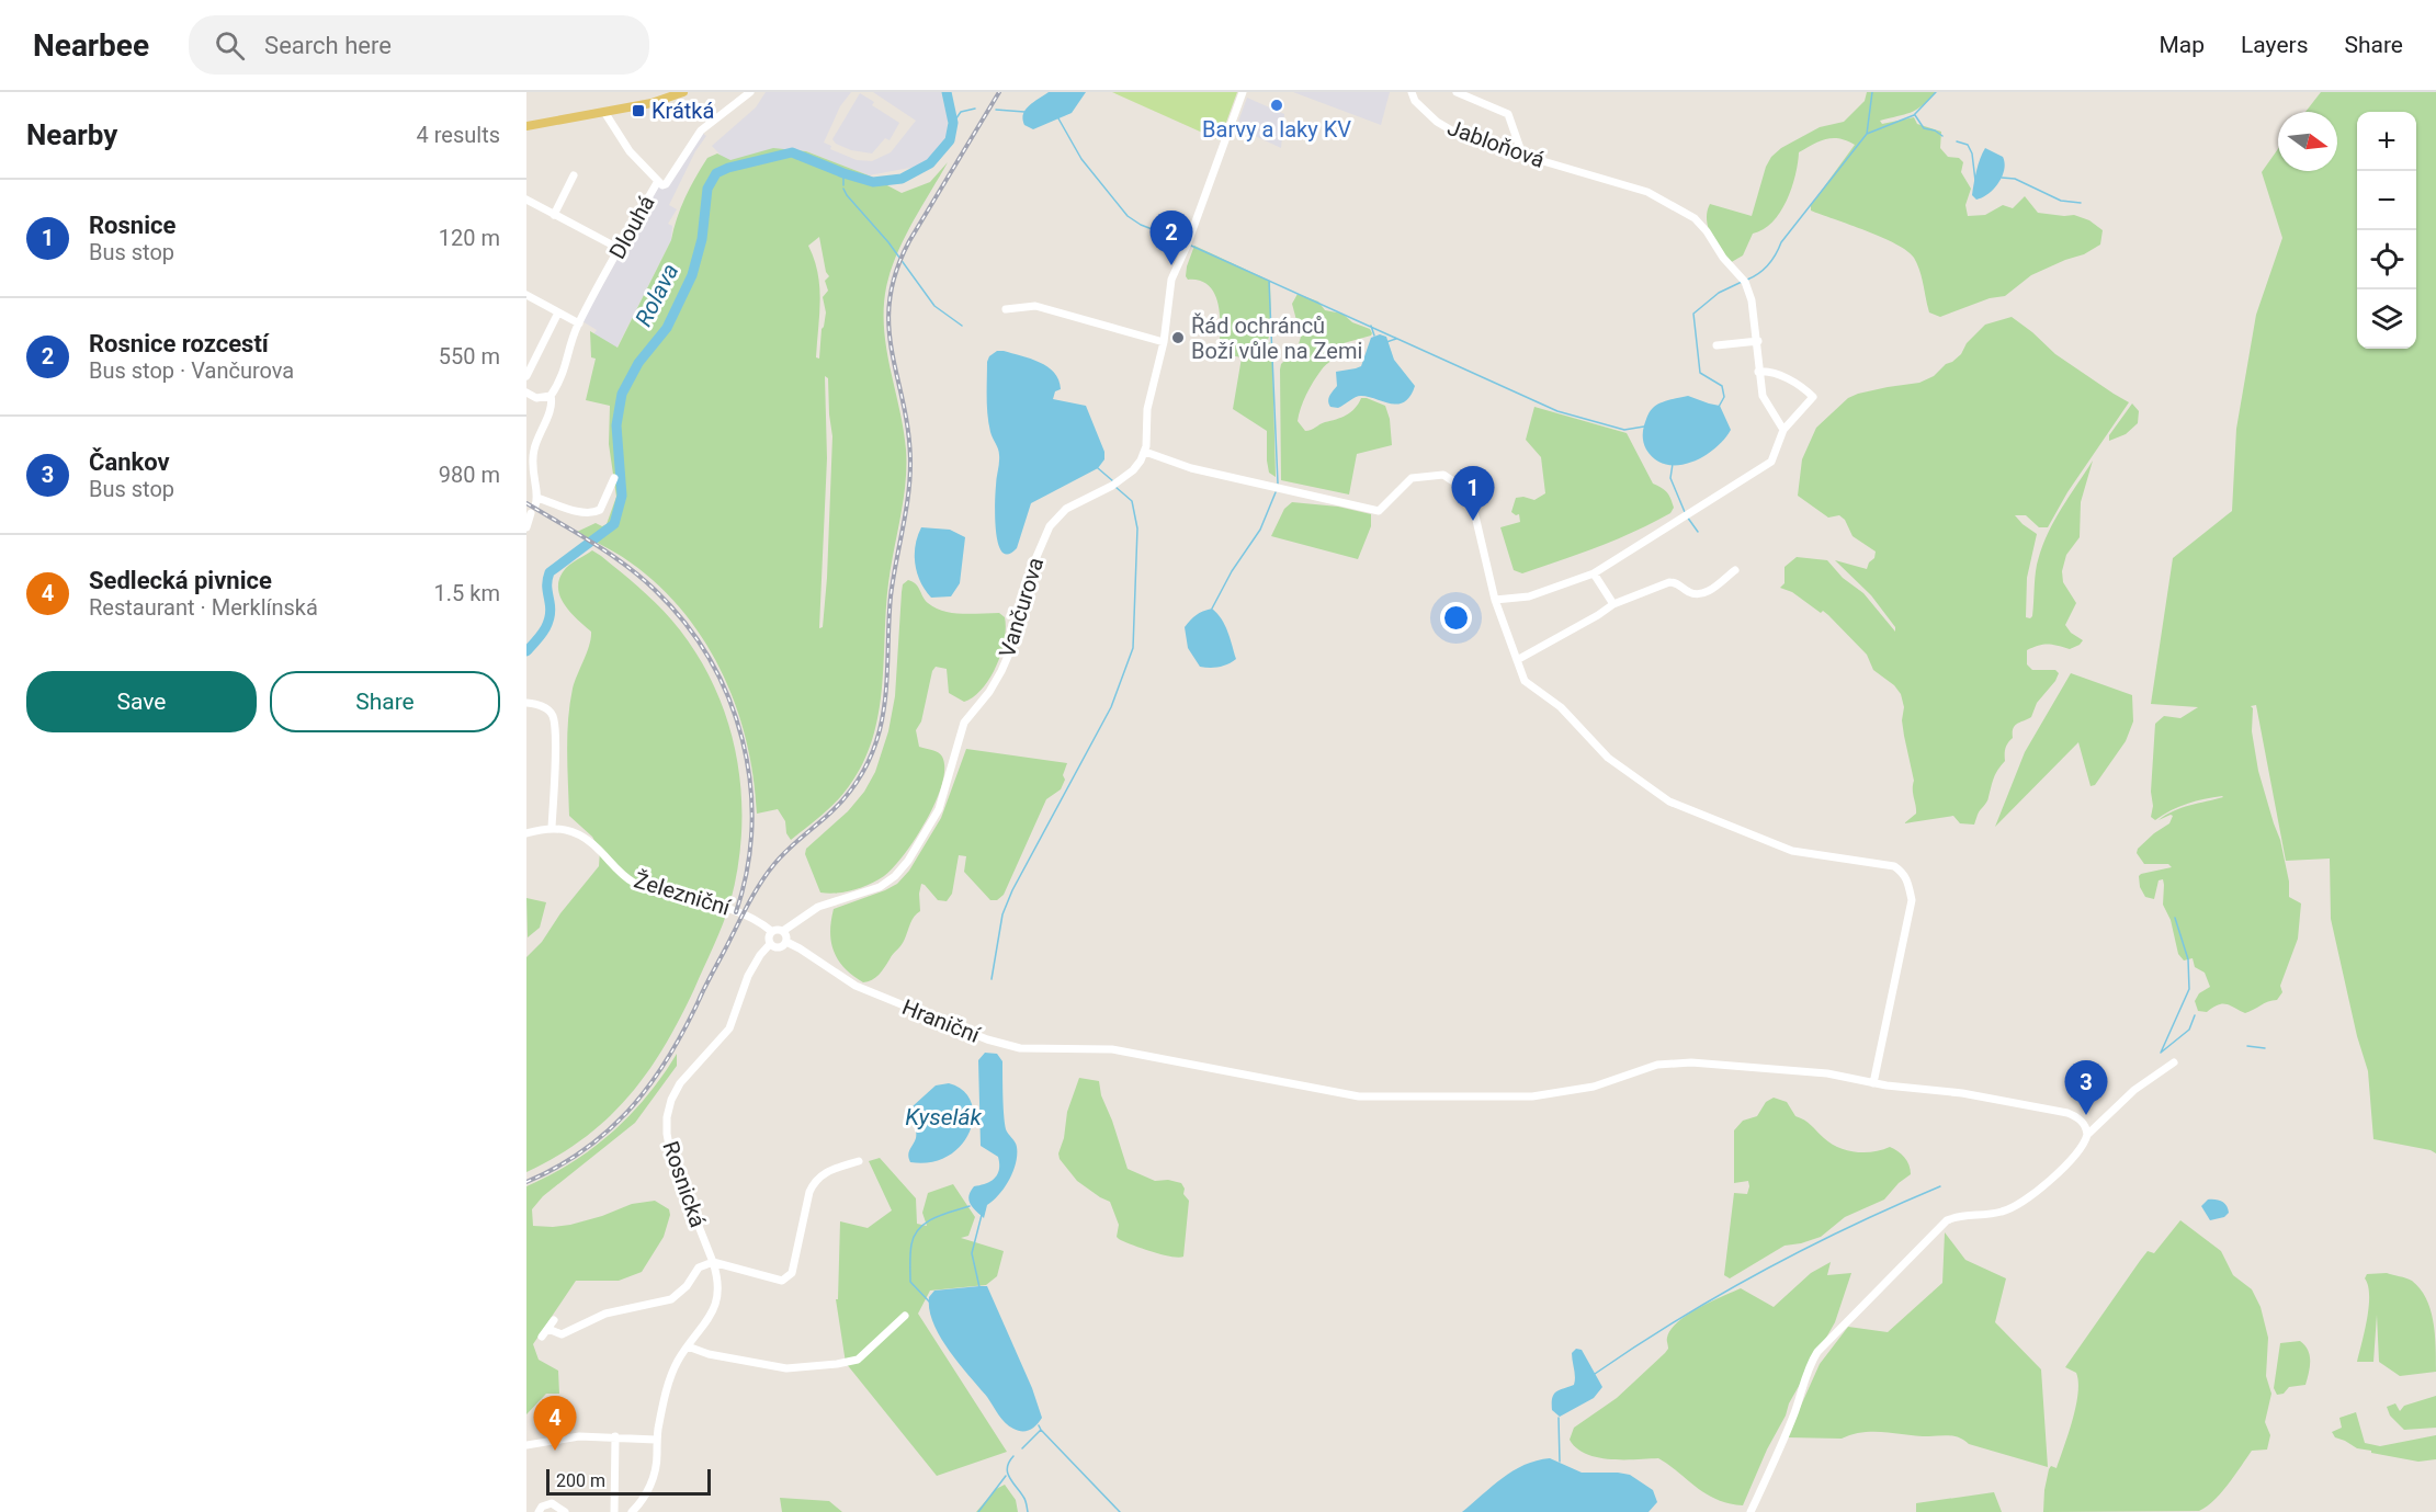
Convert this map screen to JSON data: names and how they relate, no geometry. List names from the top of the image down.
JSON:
{
  "streets": {
    "street": [
      "Jabloňová",
      "Dlouhá",
      "Vančurova",
      "Železniční",
      "Hraniční",
      "Rosnická"
    ]
  },
  "crossings": [
    ["Vančurova", "Železniční"],
    ["Vančurova", "Hraniční"],
    ["Vančurova", "Rosnická"],
    ["Železniční", "Hraniční"],
    ["Železniční", "Rosnická"],
    ["Hraniční", "Rosnická"]
  ],
  "water": ["Rolava", "Kyselák"],
  "places": {
    "other": ["Barvy a laky KV", "Řád ochránců Boží vůle na Zemi"],
    "transit": ["Krátká"]
  },
  "scale_bar": "200 m",
  "north": "right",
  "page": {
    "header": "Nearbee",
    "search": "Search here",
    "nav": ["Map", "Layers", "Share"],
    "heading": ["Nearby", "4 results"],
    "map_buttons": ["+", "−"],
    "list": [
      {
        "mark": "1",
        "name": "Rosnice",
        "note": "Bus stop",
        "value": "120 m"
      },
      {
        "mark": "2",
        "name": "Rosnice rozcestí",
        "note": "Bus stop · Vančurova",
        "value": "550 m"
      },
      {
        "mark": "3",
        "name": "Čankov",
        "note": "Bus stop",
        "value": "980 m"
      },
      {
        "mark": "4",
        "name": "Sedlecká pivnice",
        "note": "Restaurant · Merklínská",
        "value": "1.5 km"
      }
    ],
    "pins": [
      "2",
      "1",
      "3",
      "4"
    ],
    "buttons": ["Save", "Share"],
    "scale": "200 m"
  }
}
